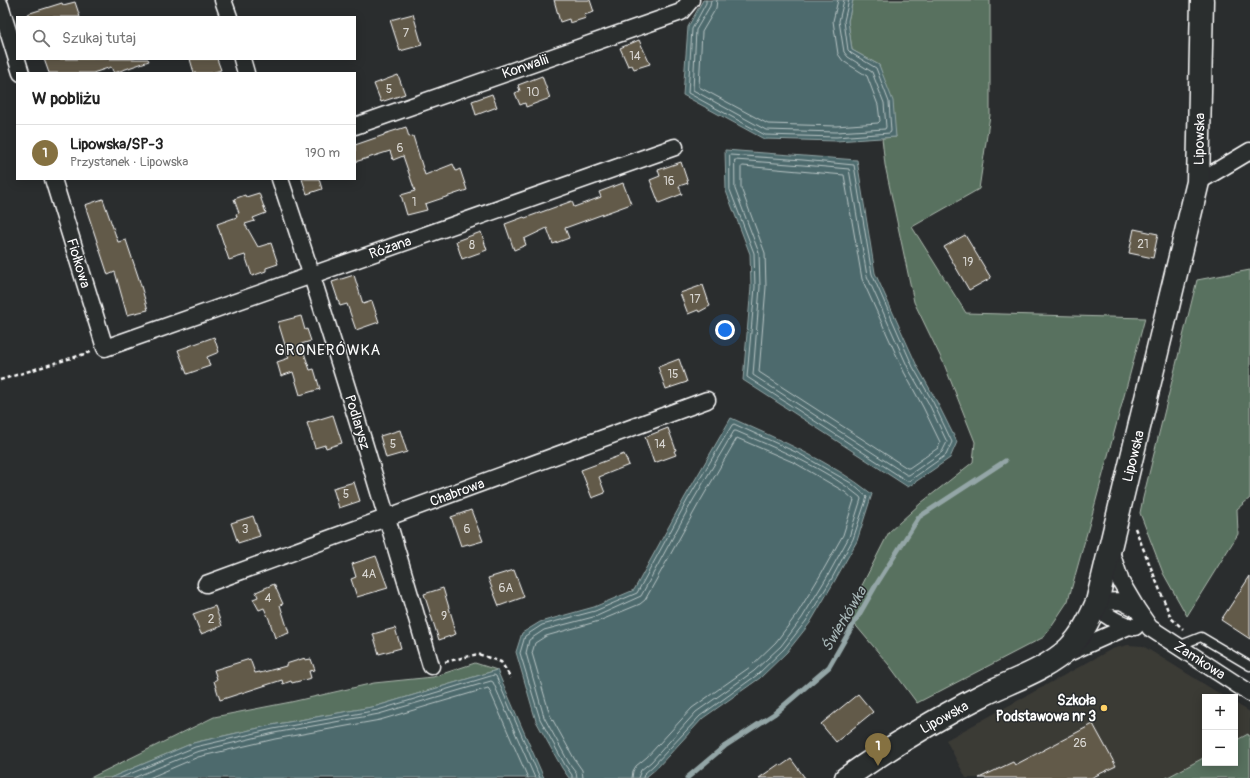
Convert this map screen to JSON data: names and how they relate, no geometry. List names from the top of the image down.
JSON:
{
  "streets": {
    "street": [
      "Konwalii",
      "Lipowska",
      "Różana",
      "Fiołkowa",
      "Podlarysz",
      "Chabrowa",
      "Zamkowa"
    ]
  },
  "crossings": [
    ["Lipowska", "Zamkowa"],
    ["Różana", "Fiołkowa"],
    ["Różana", "Podlarysz"],
    ["Podlarysz", "Chabrowa"]
  ],
  "districts": ["GRONERÓWKA"],
  "water": ["Świerkówka"],
  "places": ["Szkoła Podstawowa nr 3"],
  "house_numbers": [
    "7",
    "14",
    "5",
    "10",
    "6",
    "16",
    "1",
    "21",
    "8",
    "19",
    "17",
    "15",
    "5",
    "14",
    "5",
    "3",
    "6",
    "4A",
    "6A",
    "4",
    "9",
    "2",
    "26"
  ],
  "page": {
    "search": "Szukaj tutaj",
    "heading": "W pobliżu",
    "list": [
      {
        "mark": "1",
        "name": "Lipowska/SP-3",
        "note": "Przystanek · Lipowska",
        "value": "190 m"
      }
    ],
    "map_buttons": ["+", "−"],
    "pins": "1"
  }
}
